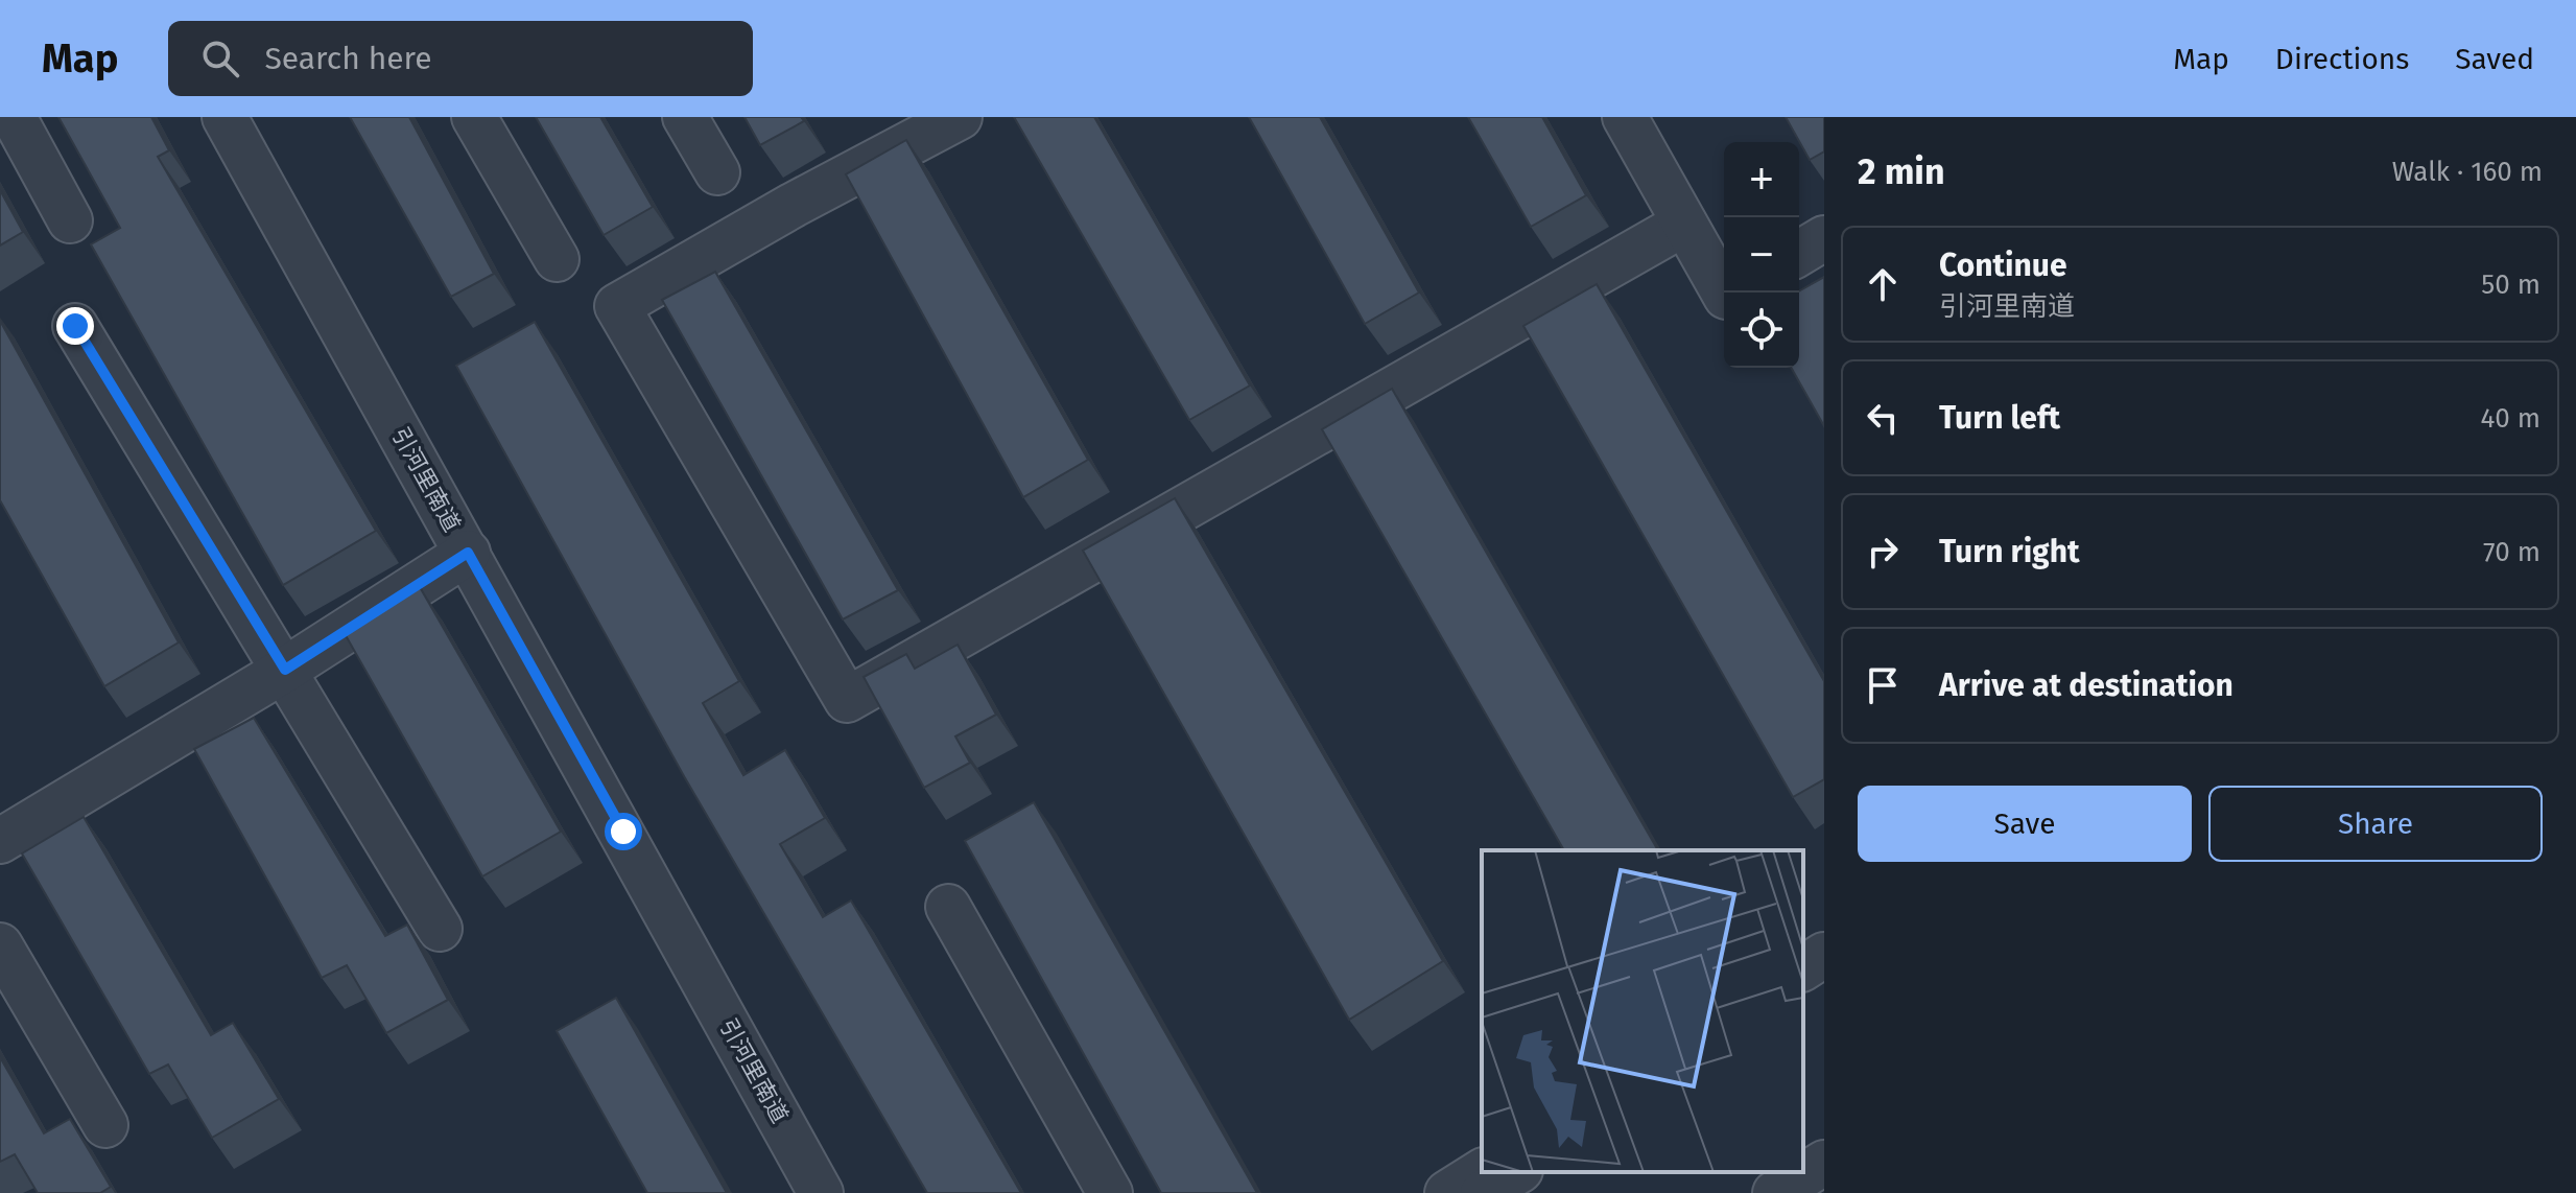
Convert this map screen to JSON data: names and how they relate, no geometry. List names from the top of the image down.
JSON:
{
  "streets": {
    "street": ["引河里南道"]
  },
  "page": {
    "header": "Map",
    "search": "Search here",
    "nav": ["Map", "Directions", "Saved"],
    "heading": ["2 min", "Walk · 160 m"],
    "map_buttons": ["+", "−"],
    "list": [
      ["Continue", "引河里南道", "50 m"],
      ["Turn left", "40 m"],
      ["Turn right", "70 m"],
      "Arrive at destination"
    ],
    "buttons": ["Save", "Share"]
  }
}
